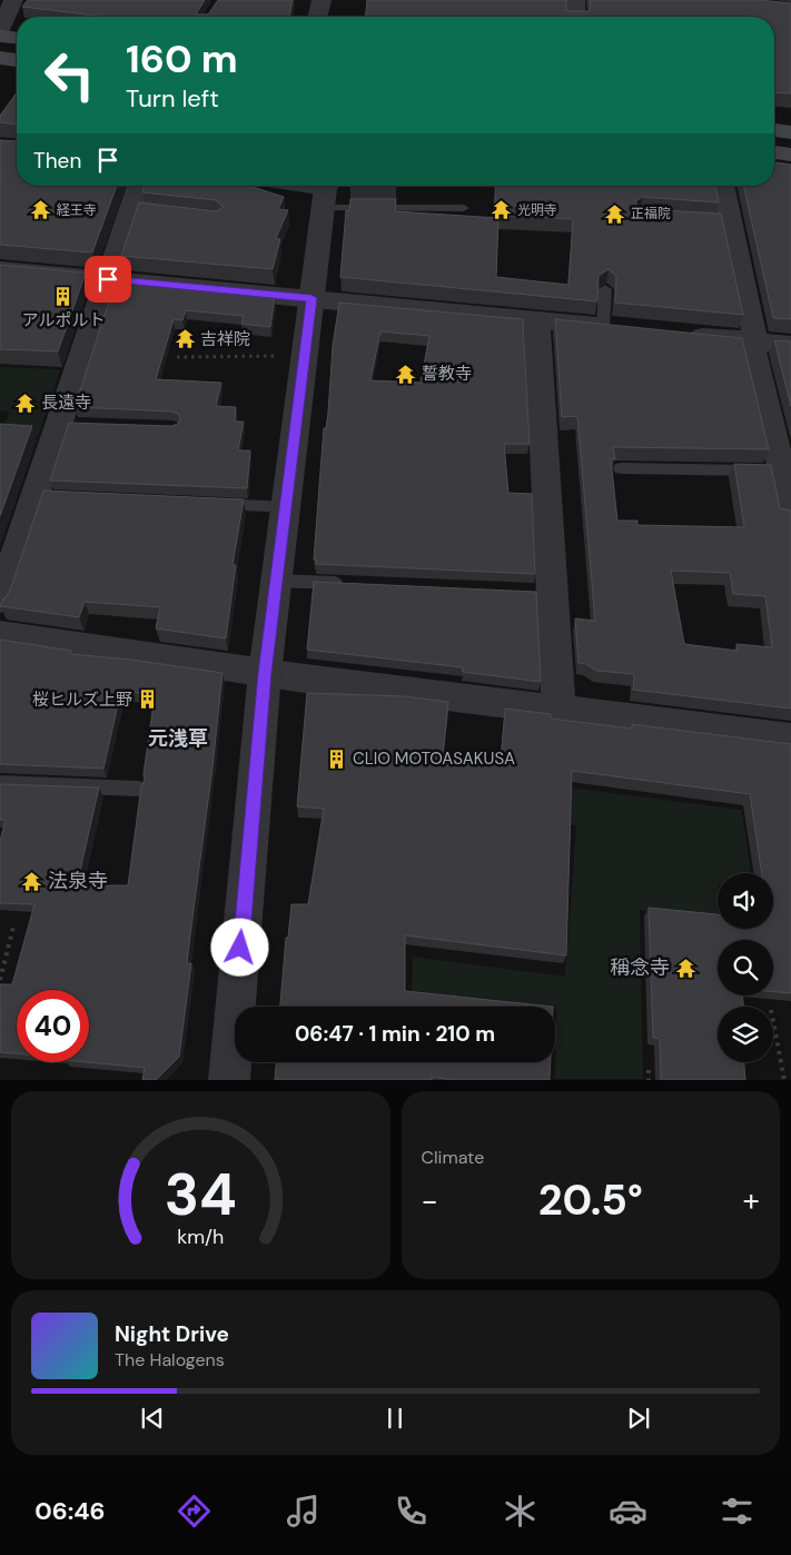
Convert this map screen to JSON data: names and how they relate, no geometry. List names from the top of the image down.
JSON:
{
  "districts": ["元浅草"],
  "places": {
    "temple": [
      "経王寺",
      "光明寺",
      "正福院",
      "吉祥院",
      "誓教寺",
      "長遠寺",
      "法泉寺",
      "稱念寺"
    ],
    "building": ["アルポルト", "桜ヒルズ上野", "CLIO MOTOASAKUSA"]
  },
  "page": {
    "turn": ["160 m", "Turn left"],
    "then": "Then",
    "limit": "40",
    "trip": "06:47 · 1 min · 210 m",
    "tile": "Climate",
    "heat": ["−", "20.5°", "+"],
    "song": ["Night Drive", "The Halogens"],
    "tabs": "06:46",
    "gauge": ["34", "km/h"]
  }
}
